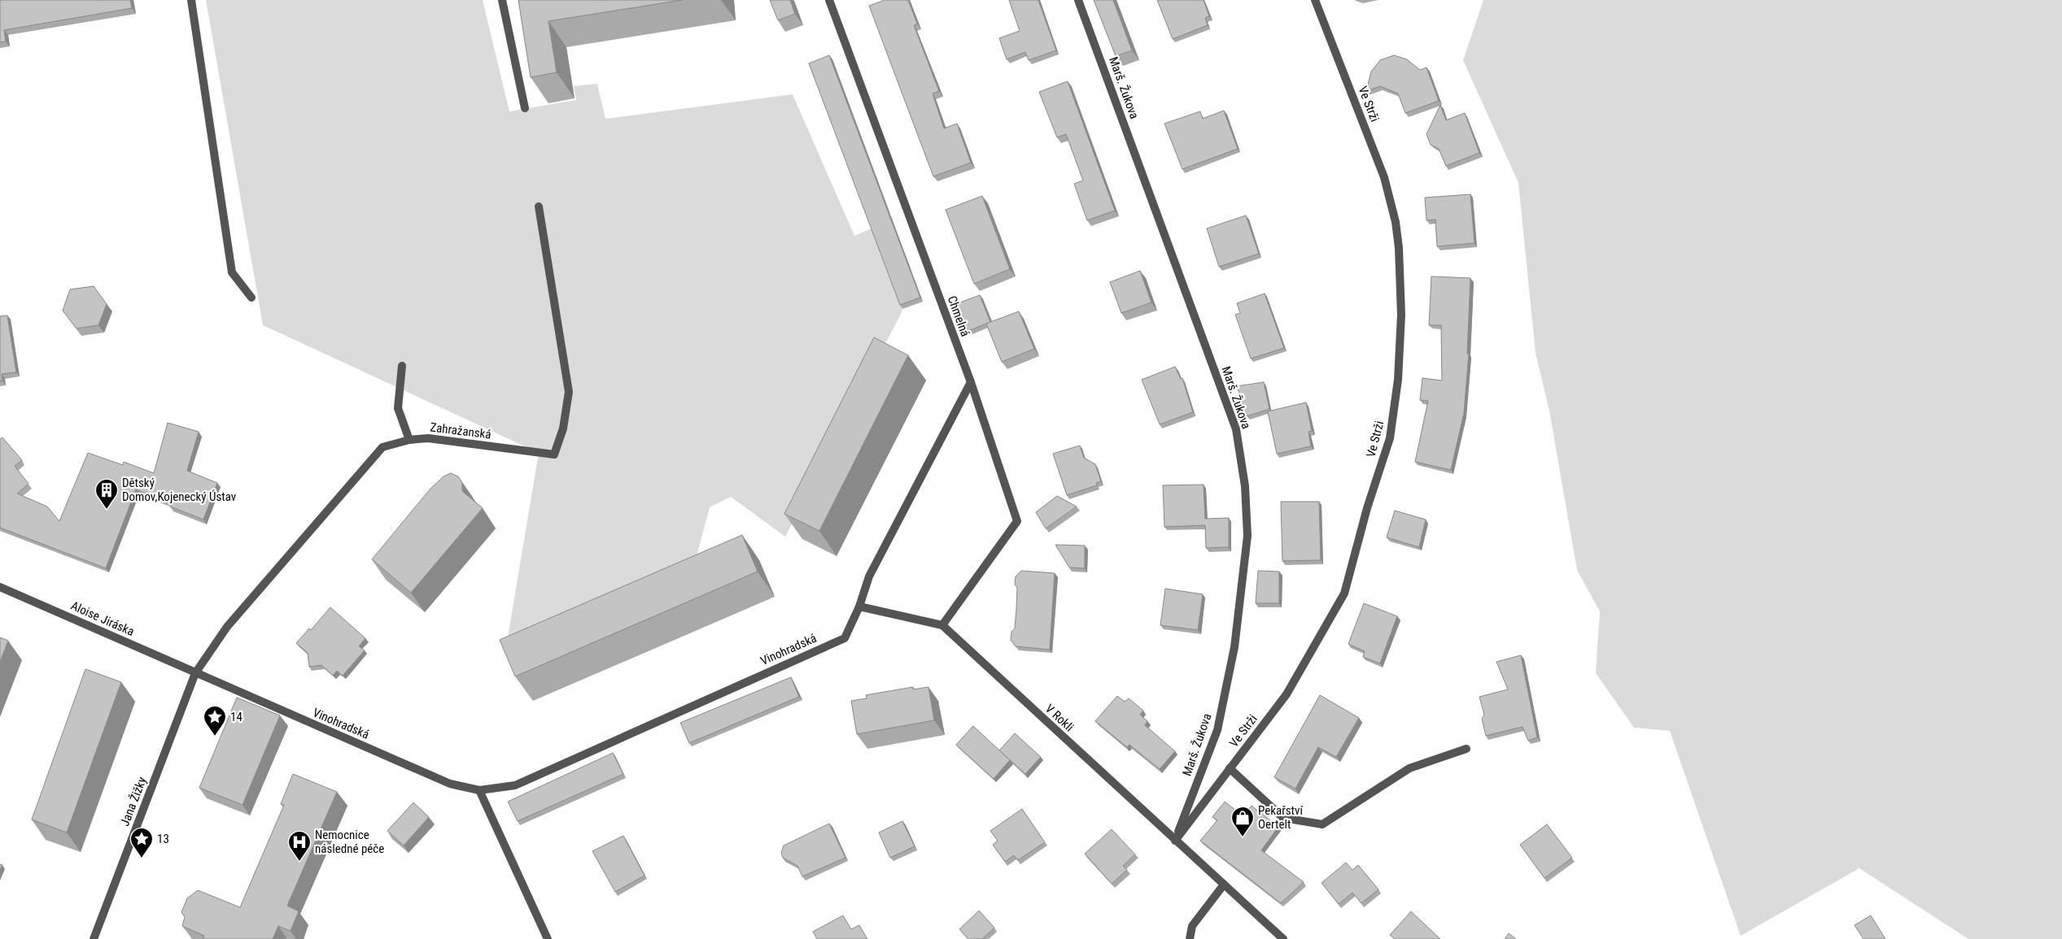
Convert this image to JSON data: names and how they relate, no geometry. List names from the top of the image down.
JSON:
{
  "streets": {
    "street": [
      "Marš. Žukova",
      "Ve Strži",
      "Chmelná",
      "Zahražanská",
      "Aloise Jiráska",
      "Vinohradská",
      "V Rokli",
      "Jana Žižky"
    ]
  },
  "crossings": [
    ["Marš. Žukova", "Ve Strži"],
    ["Marš. Žukova", "V Rokli"],
    ["Ve Strži", "V Rokli"],
    ["Chmelná", "Vinohradská"],
    ["Chmelná", "V Rokli"],
    ["Zahražanská", "Aloise Jiráska"],
    ["Zahražanská", "Vinohradská"],
    ["Zahražanská", "Jana Žižky"],
    ["Aloise Jiráska", "Vinohradská"],
    ["Aloise Jiráska", "Jana Žižky"],
    ["Vinohradská", "V Rokli"],
    ["Vinohradská", "Jana Žižky"]
  ],
  "places": {
    "building": ["Dětský Domov,Kojenecký Ústav"],
    "place": ["14", "13"],
    "shop": ["Pekařství Oertelt"],
    "hospital": ["Nemocnice následné péče"]
  }
}
